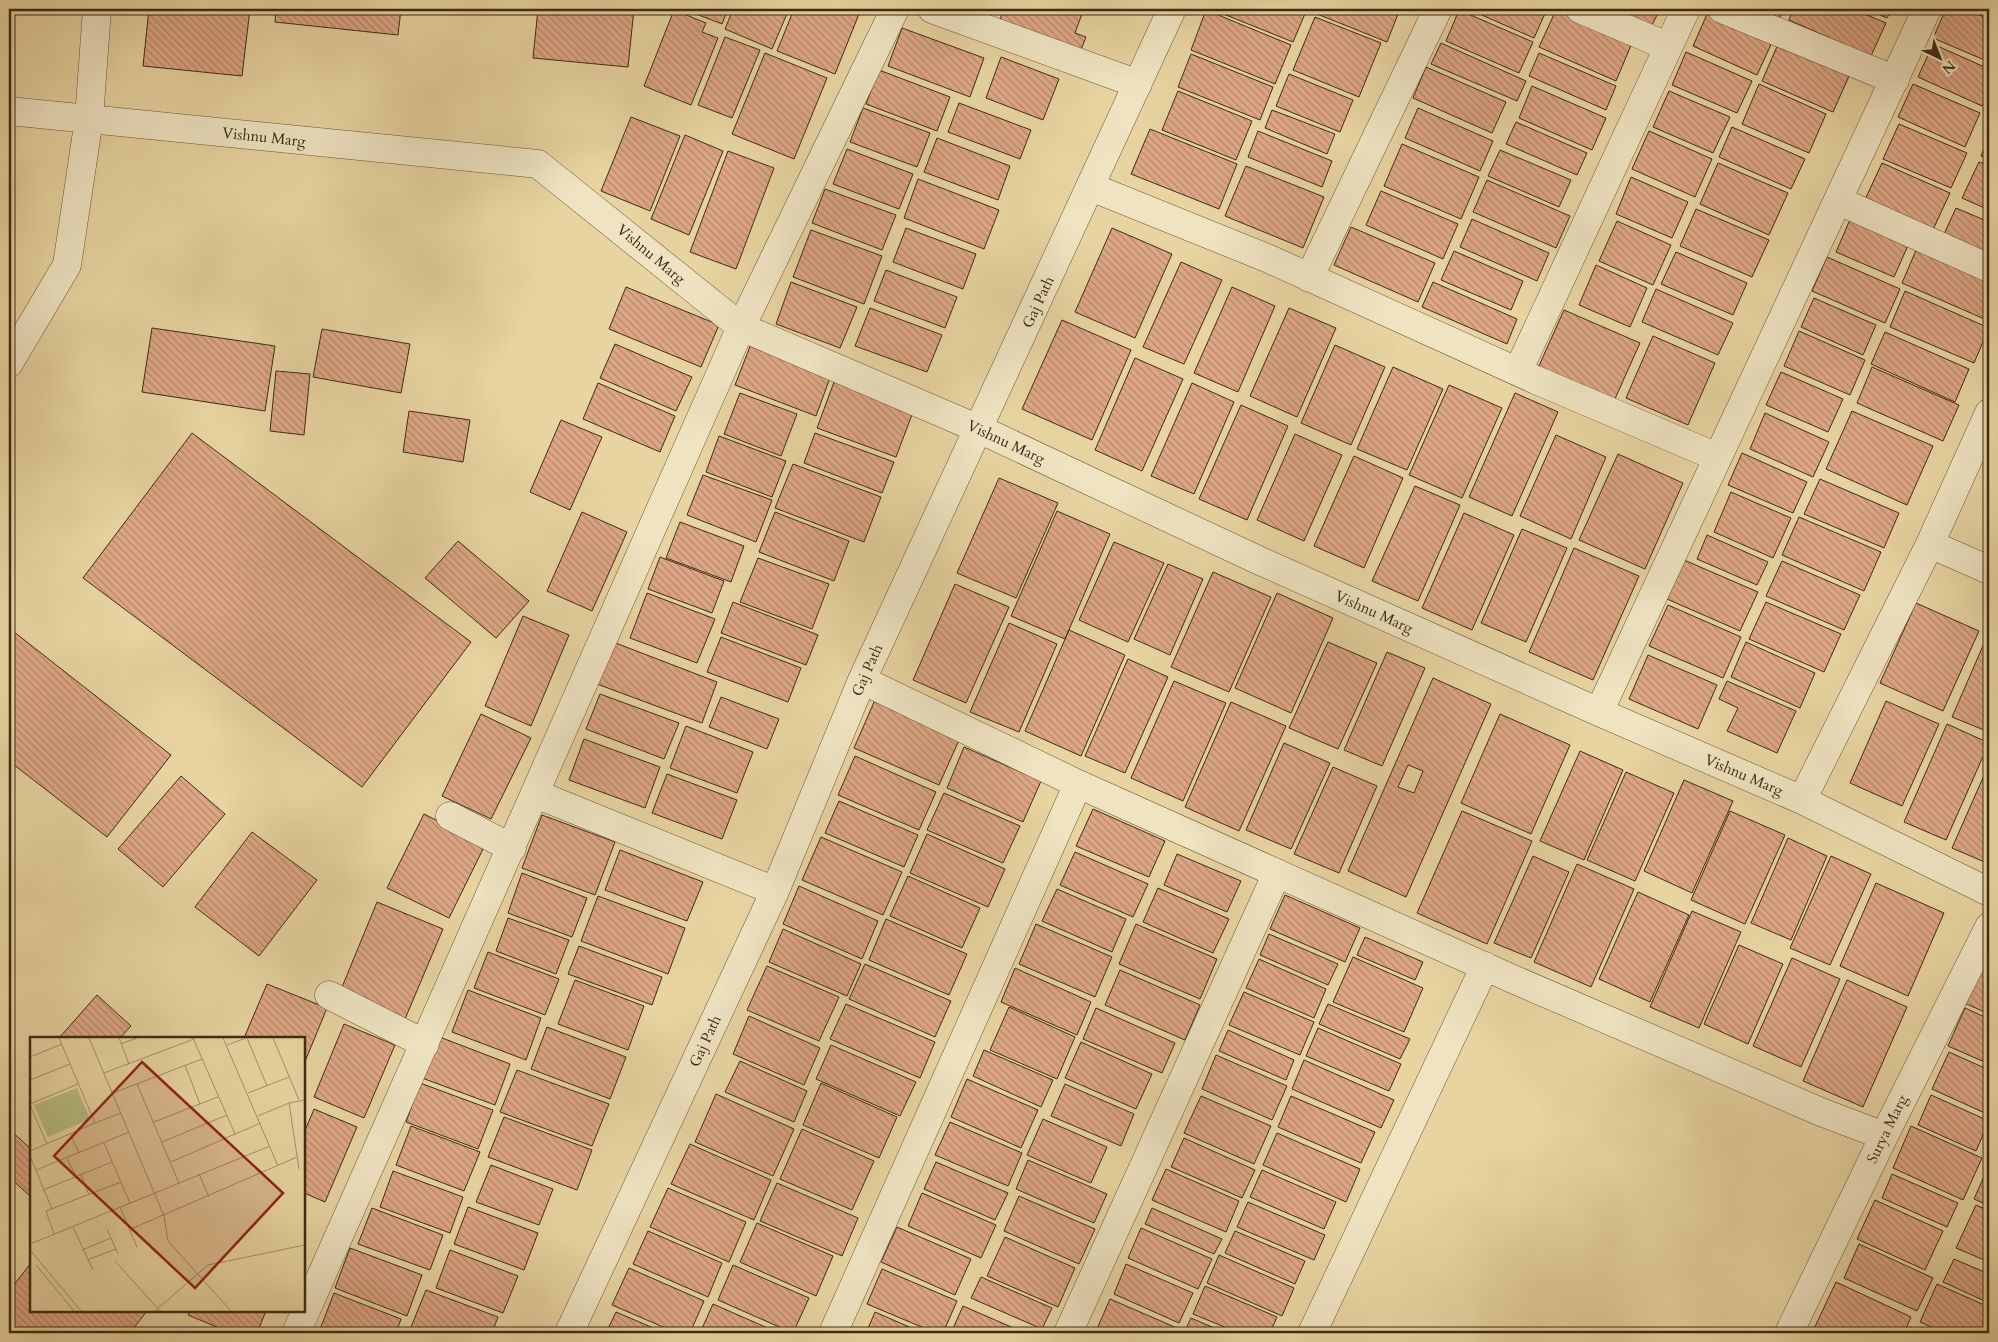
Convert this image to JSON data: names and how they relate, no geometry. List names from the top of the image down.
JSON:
{
  "streets": {
    "street": ["Vishnu Marg", "Gaj Path", "Surya Marg"]
  },
  "crossings": [
    ["Vishnu Marg", "Gaj Path"]
  ],
  "north": "bottom right"
}
